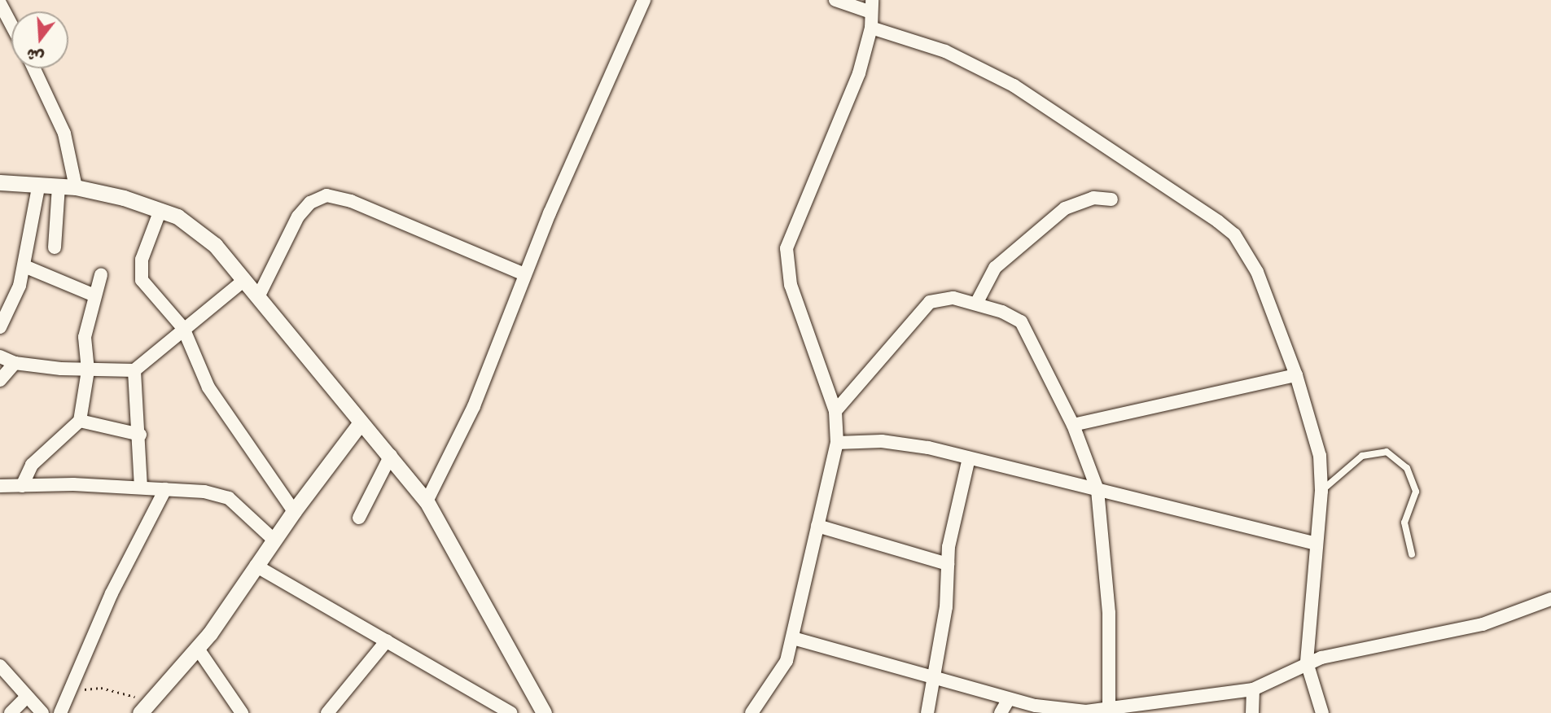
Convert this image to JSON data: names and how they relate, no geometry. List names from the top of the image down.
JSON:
{
  "north": "bottom"
}
